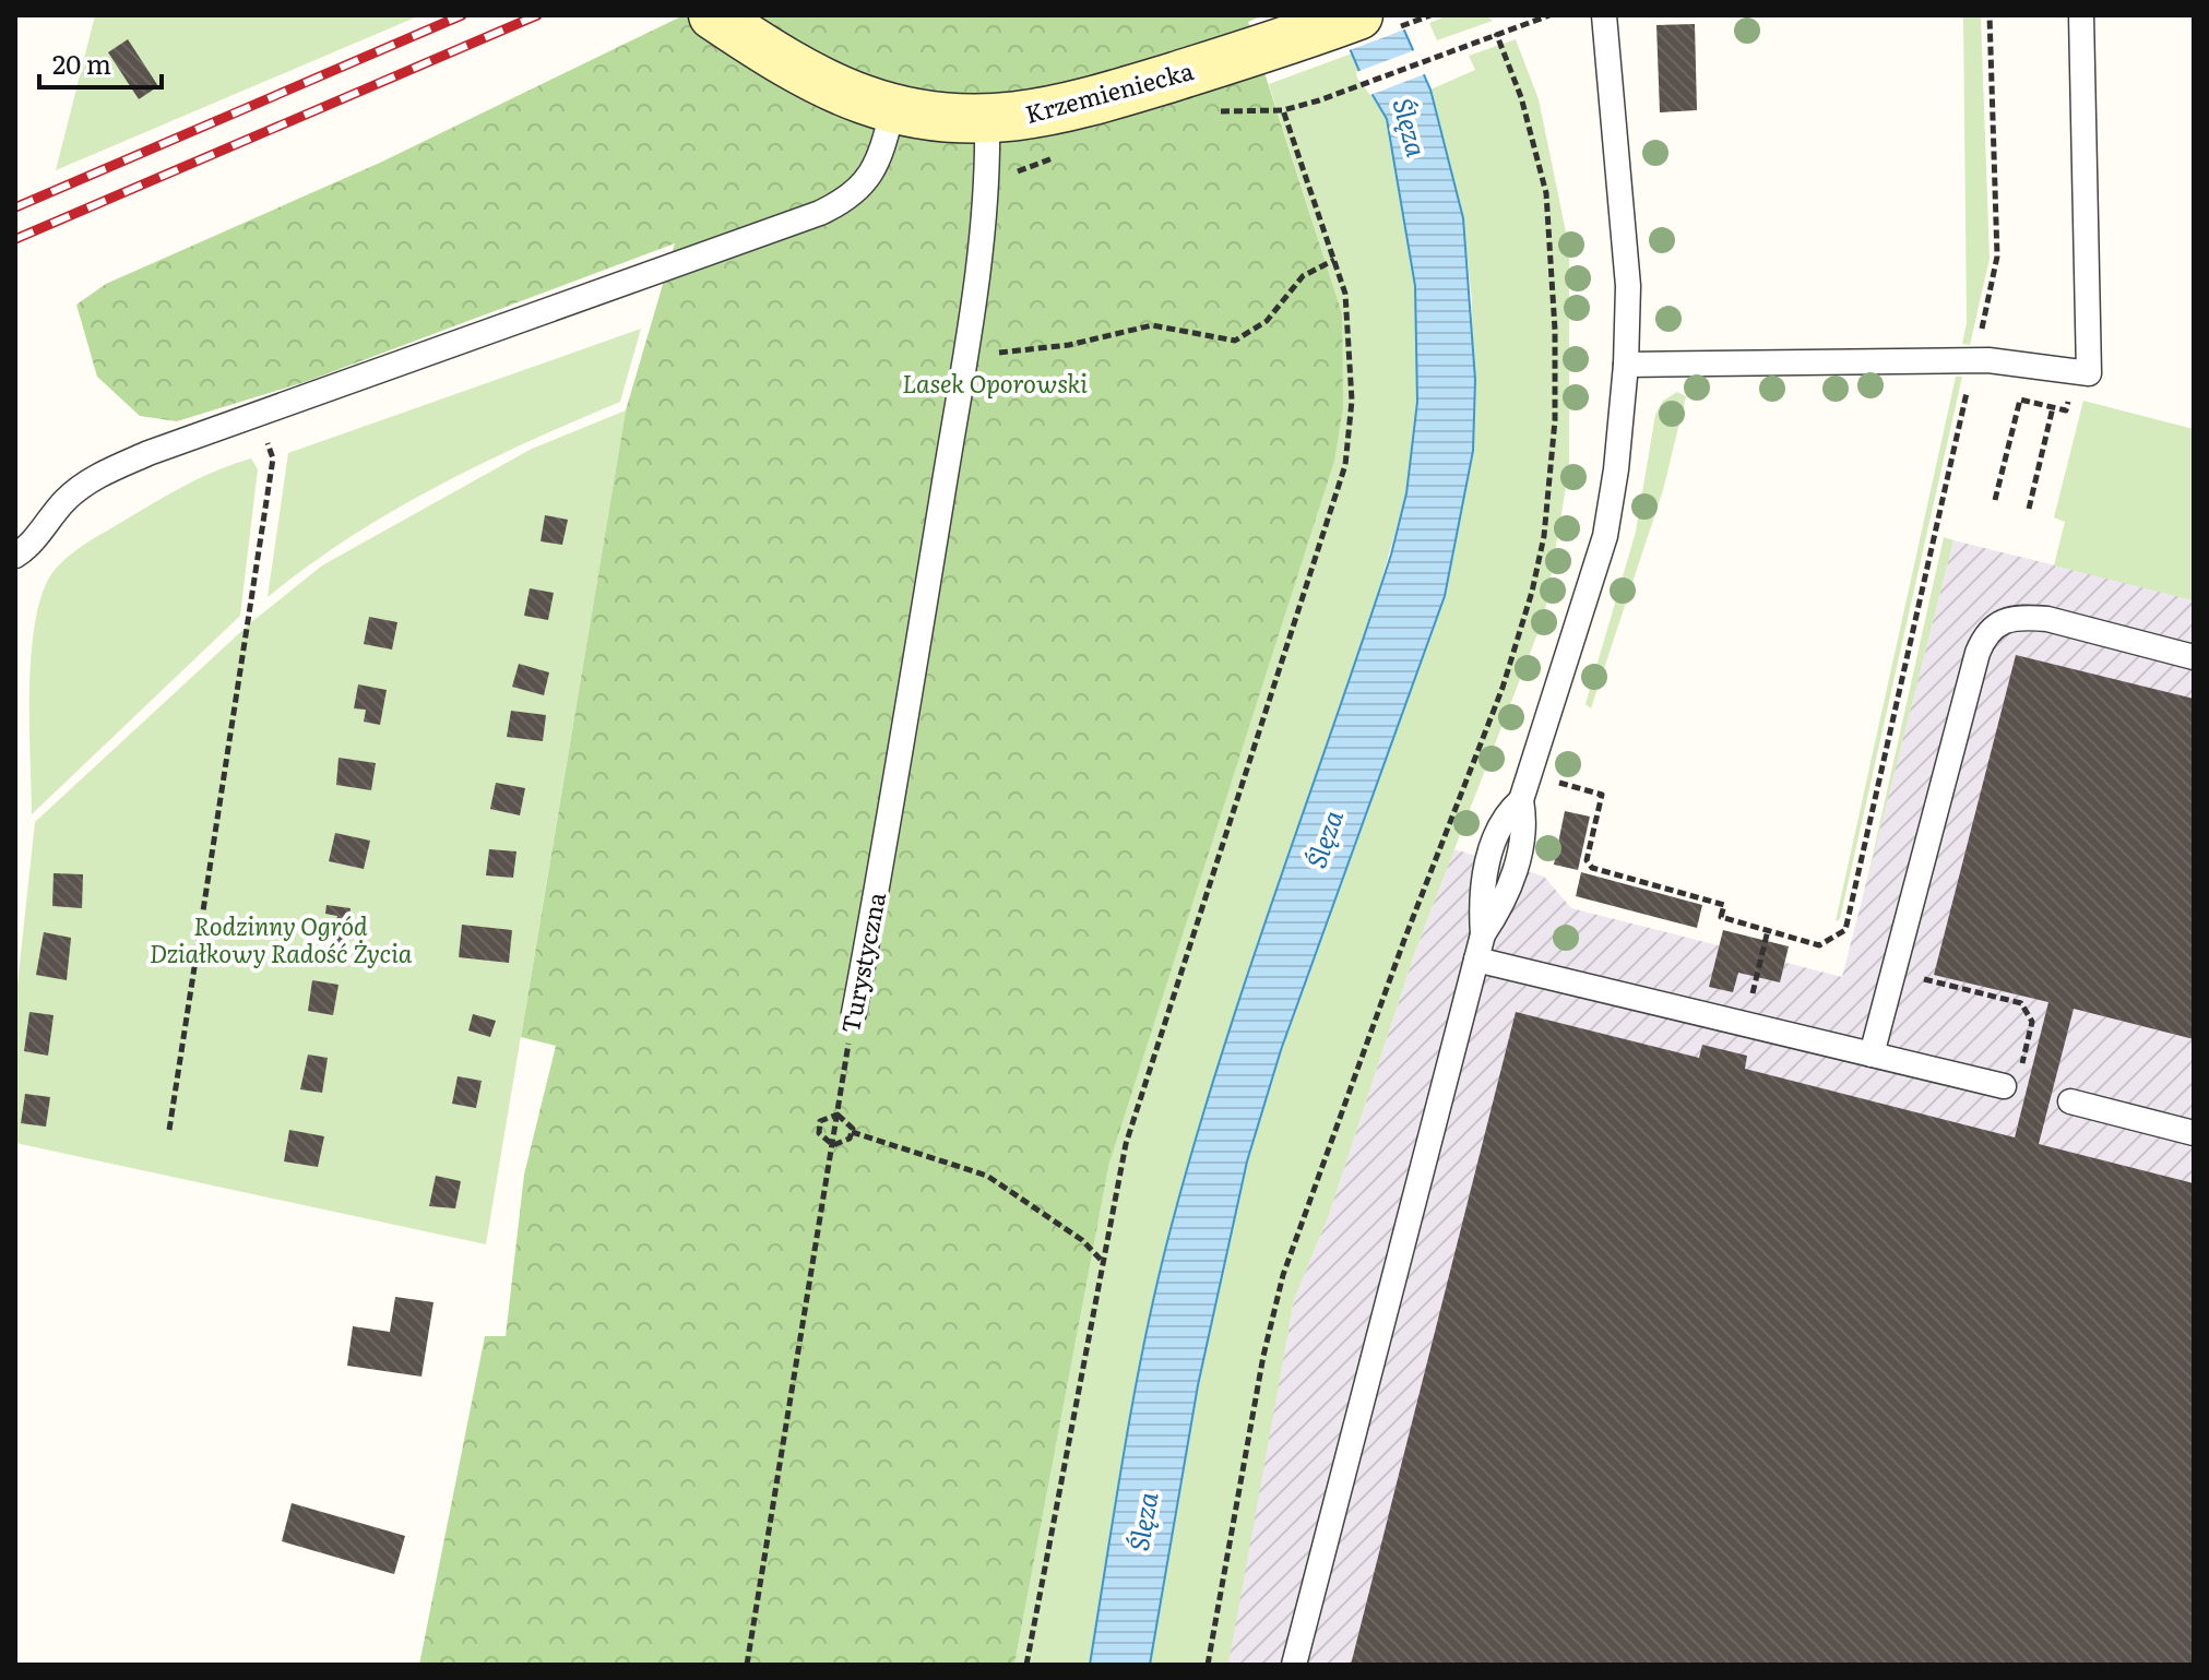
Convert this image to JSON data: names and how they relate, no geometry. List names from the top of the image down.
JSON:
{
  "streets": {
    "street": ["Krzemieniecka"],
    "lane": ["Turystyczna"]
  },
  "crossings": [
    ["Krzemieniecka", "Turystyczna"]
  ],
  "water": ["Ślęza"],
  "parks": ["Lasek Oporowski", "Rodzinny Ogród Działkowy Radość Życia"],
  "scale_bar": "20 m"
}
